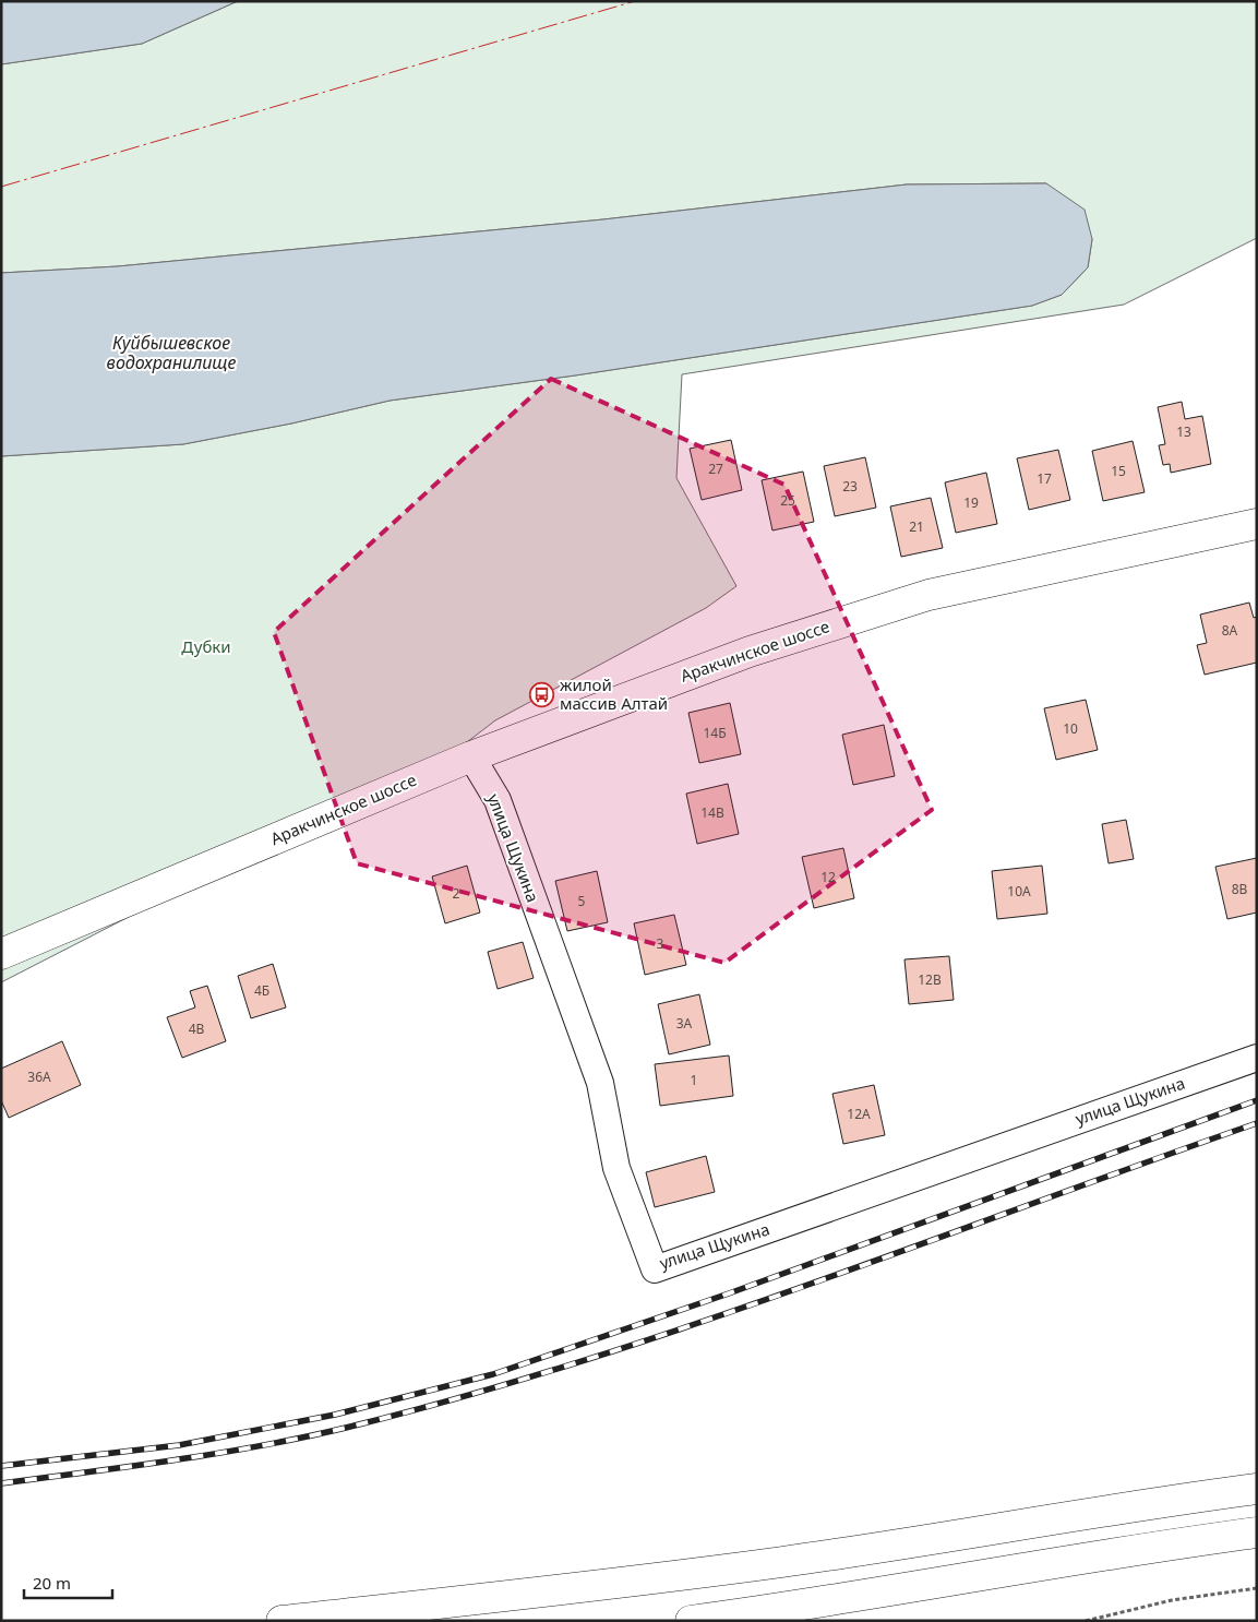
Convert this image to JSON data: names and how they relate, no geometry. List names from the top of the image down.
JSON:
{
  "streets": {
    "main road": ["Аракчинское шоссе"],
    "street": ["улица Щукина"]
  },
  "crossings": [
    ["Аракчинское шоссе", "улица Щукина"]
  ],
  "water": ["Куйбышевское водохранилище"],
  "parks": ["Дубки"],
  "places": {
    "bus stop": ["жилой массив Алтай"]
  },
  "house_numbers": [
    "13",
    "27",
    "15",
    "17",
    "23",
    "25",
    "19",
    "21",
    "8А",
    "10",
    "14Б",
    "14В",
    "12",
    "8В",
    "10А",
    "2",
    "5",
    "3",
    "12В",
    "4Б",
    "3А",
    "4В",
    "36А",
    "1",
    "12А"
  ],
  "scale_bar": "20 m"
}
